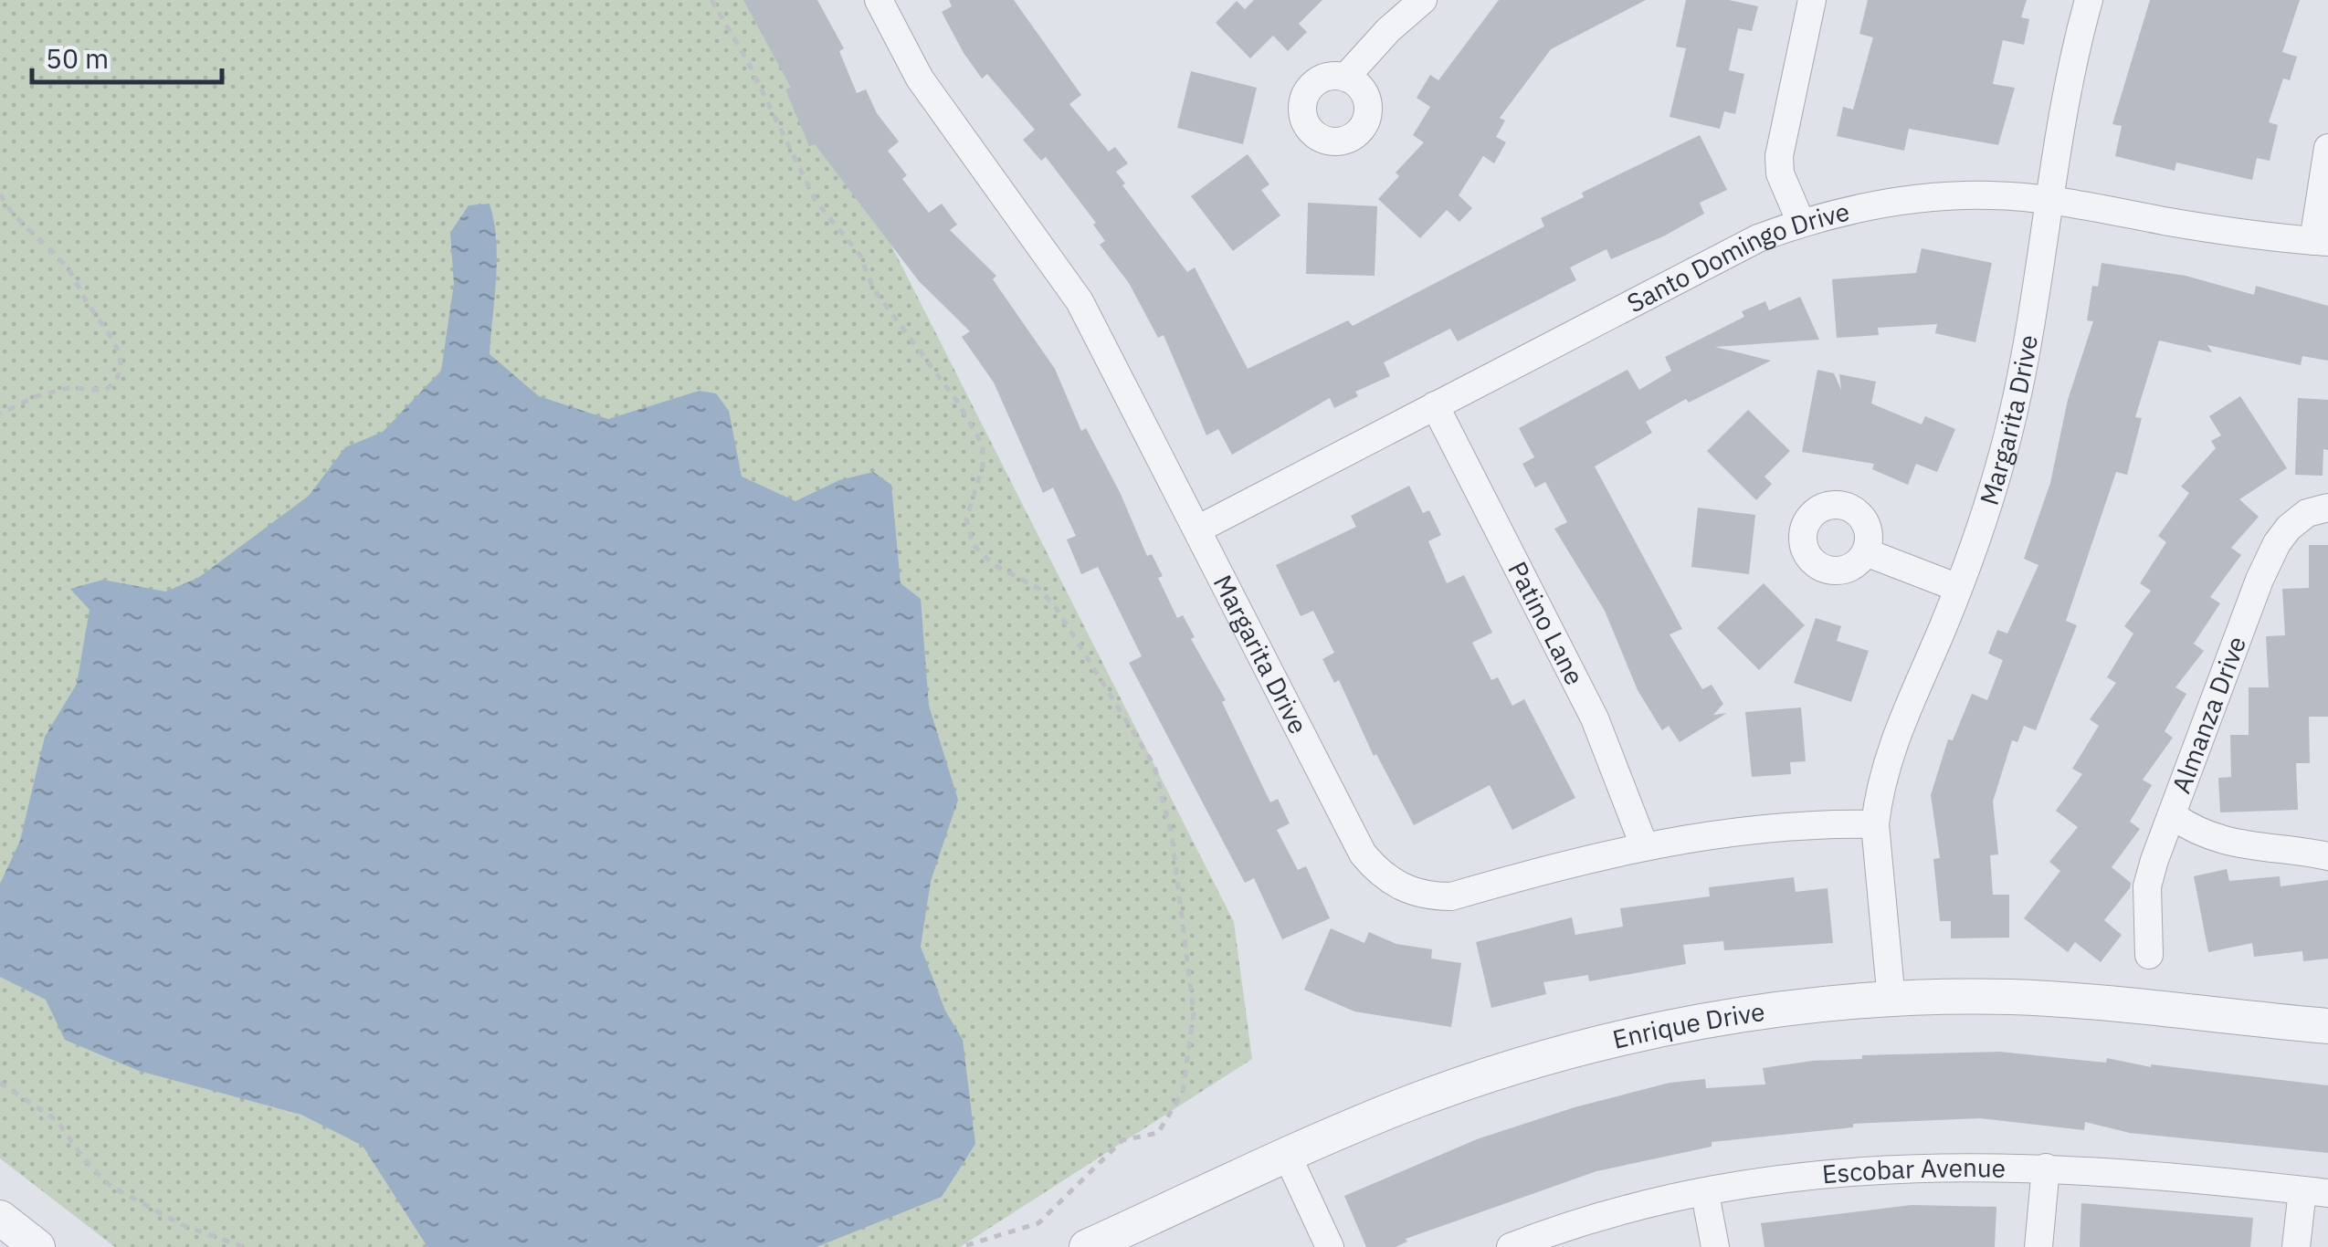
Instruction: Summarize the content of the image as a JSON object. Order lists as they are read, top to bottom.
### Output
{
  "streets": {
    "street": [
      "Santo Domingo Drive",
      "Margarita Drive",
      "Patino Lane",
      "Almanza Drive",
      "Enrique Drive",
      "Escobar Avenue"
    ]
  },
  "crossings": [
    ["Santo Domingo Drive", "Margarita Drive"],
    ["Santo Domingo Drive", "Patino Lane"],
    ["Margarita Drive", "Patino Lane"],
    ["Margarita Drive", "Enrique Drive"]
  ],
  "scale_bar": "50 m"
}
